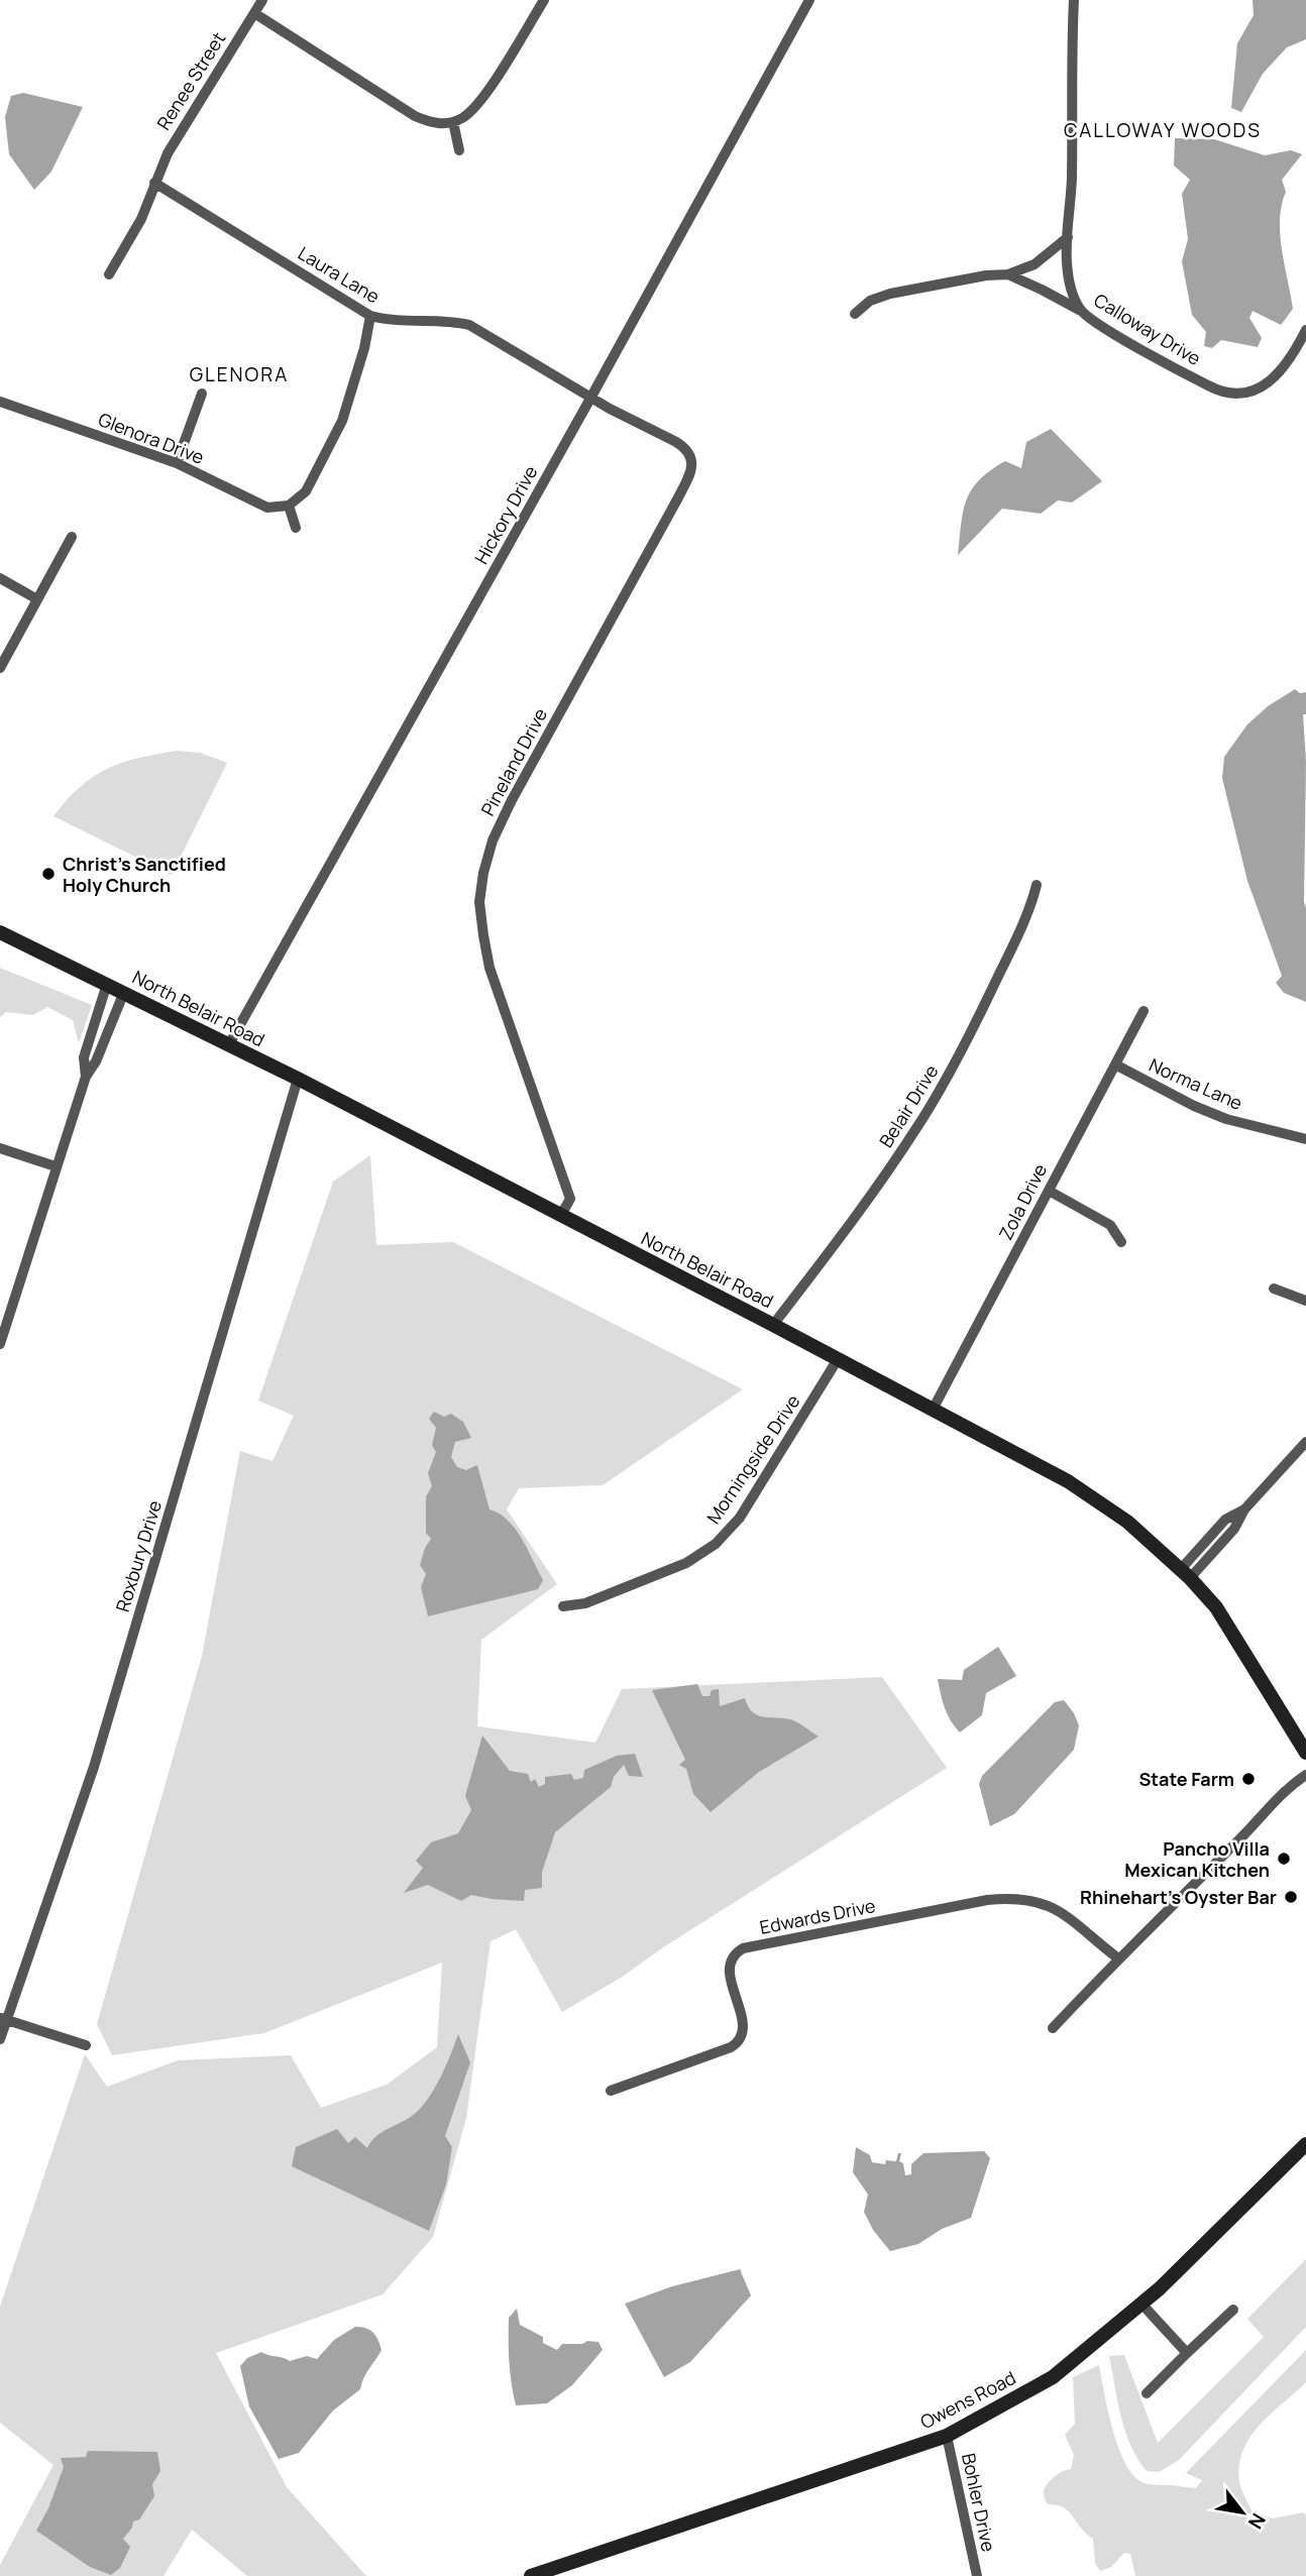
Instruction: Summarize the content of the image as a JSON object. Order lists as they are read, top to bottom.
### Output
{
  "streets": {
    "main road": ["North Belair Road", "Owens Road"],
    "street": [
      "Renee Street",
      "Laura Lane",
      "Calloway Drive",
      "Glenora Drive",
      "Hickory Drive",
      "Pineland Drive",
      "Norma Lane",
      "Belair Drive",
      "Zola Drive",
      "Morningside Drive",
      "Roxbury Drive",
      "Edwards Drive",
      "Bohler Drive"
    ]
  },
  "crossings": [
    ["Renee Street", "Laura Lane"],
    ["Laura Lane", "Hickory Drive"],
    ["Laura Lane", "Pineland Drive"],
    ["Hickory Drive", "Pineland Drive"],
    ["Hickory Drive", "North Belair Road"],
    ["Pineland Drive", "North Belair Road"],
    ["North Belair Road", "Belair Drive"],
    ["North Belair Road", "Zola Drive"],
    ["North Belair Road", "Morningside Drive"],
    ["North Belair Road", "Roxbury Drive"],
    ["Norma Lane", "Zola Drive"],
    ["Owens Road", "Bohler Drive"]
  ],
  "districts": ["CALLOWAY WOODS", "GLENORA"],
  "places": [
    "Christ's Sanctified Holy Church",
    "State Farm",
    "Pancho Villa Mexican Kitchen",
    "Rhinehart's Oyster Bar"
  ],
  "north": "bottom right"
}
